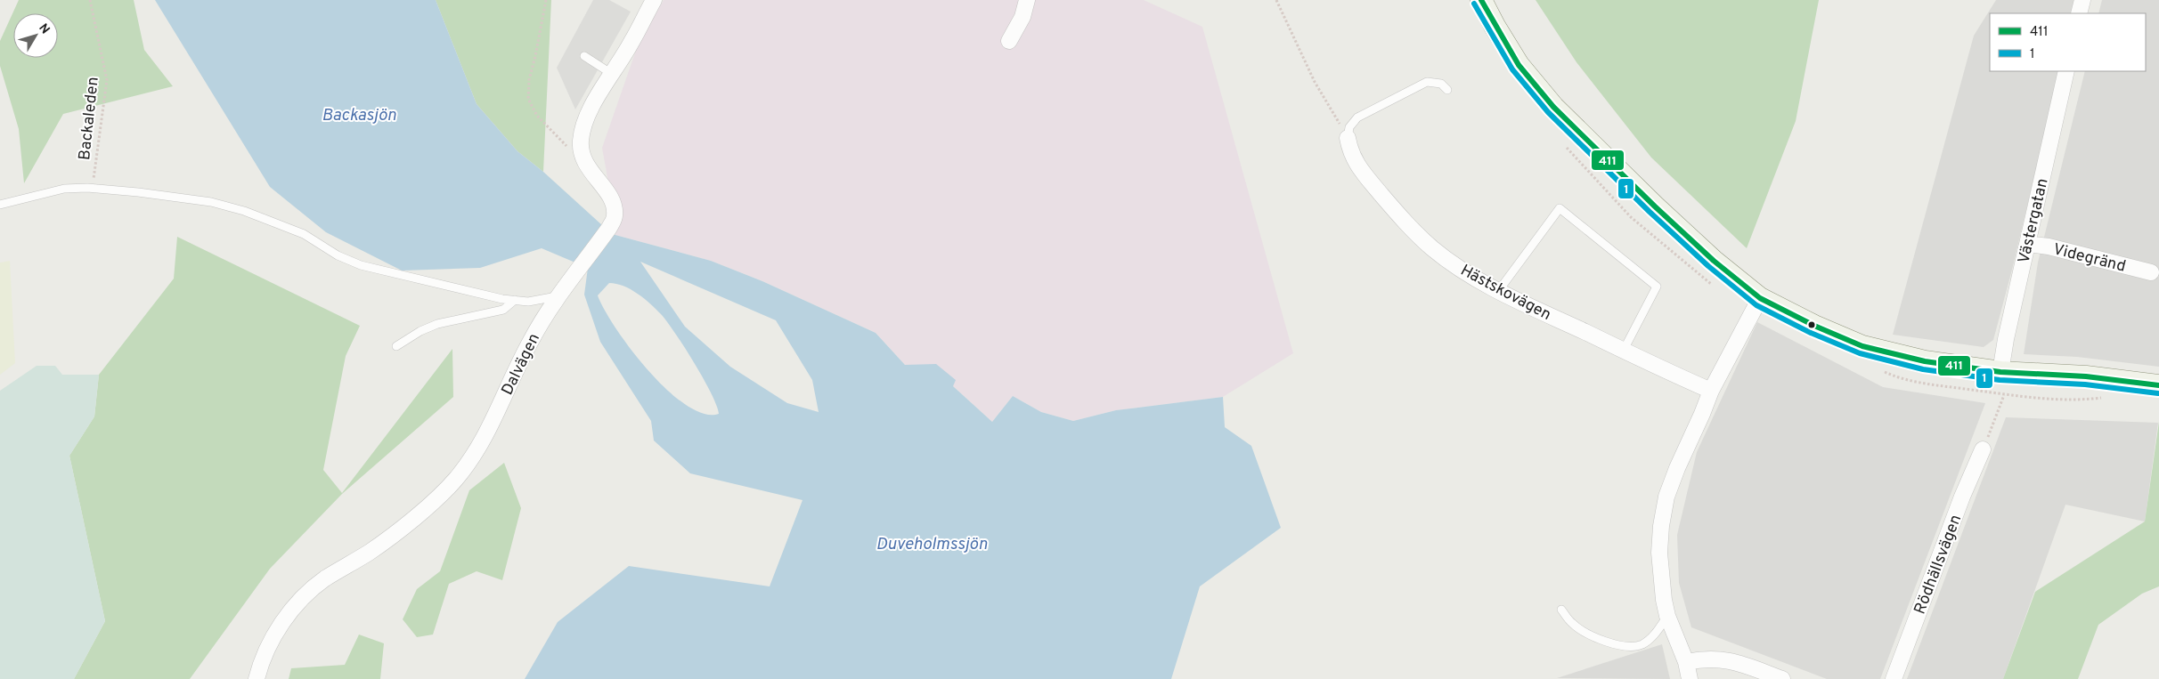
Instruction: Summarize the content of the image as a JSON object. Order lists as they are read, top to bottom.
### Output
{
  "streets": {
    "street": [
      "Västergatan",
      "Videgränd",
      "Hästskovägen",
      "Dalvägen",
      "Rödhällsvägen"
    ],
    "path": ["Backaleden"]
  },
  "crossings": [
    ["Västergatan", "Videgränd"]
  ],
  "water": ["Backasjön", "Duveholmssjön"],
  "lines": ["transit line 411", "transit line 1"],
  "legend": ["411", "1"],
  "north": "top right"
}
